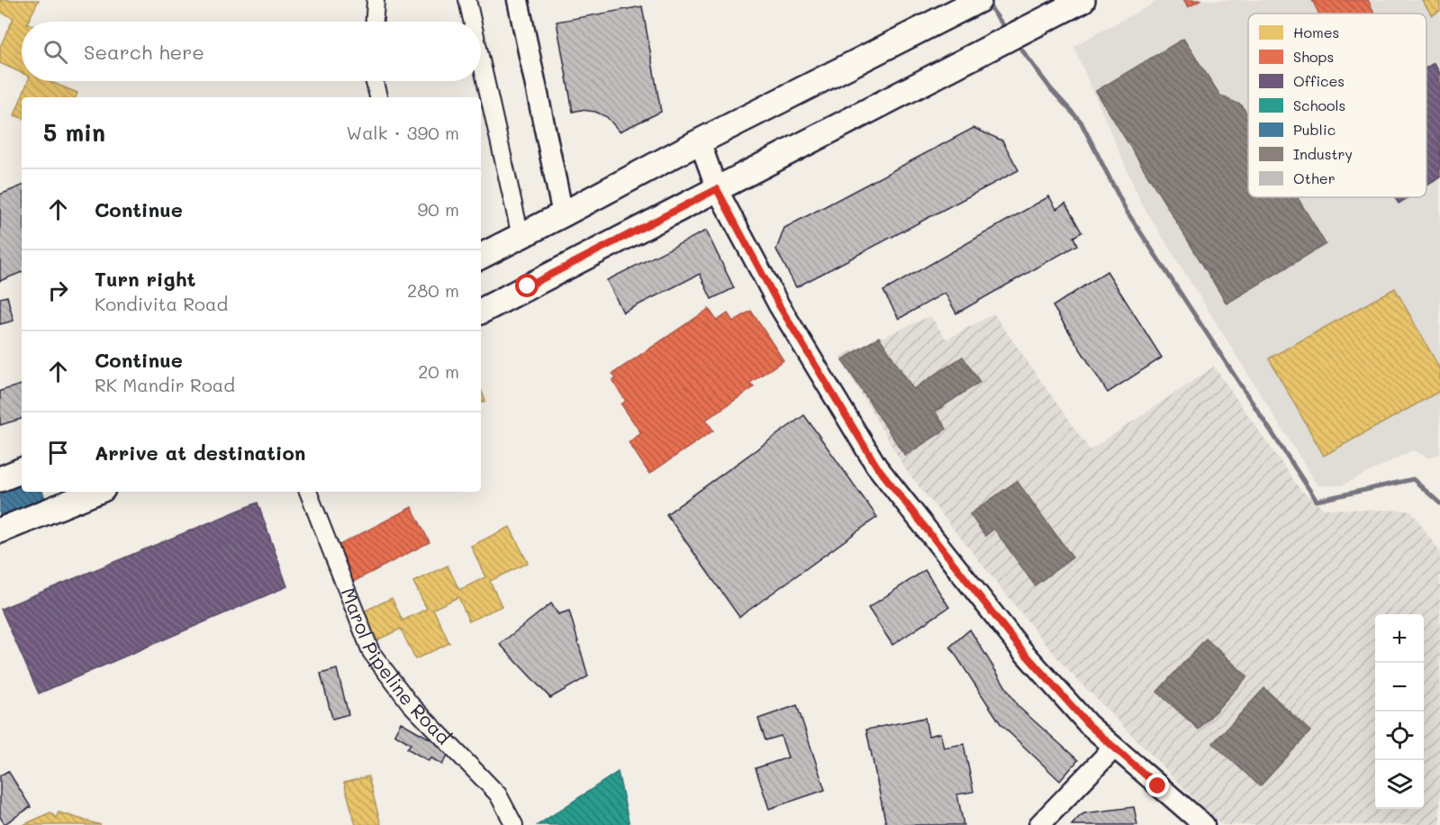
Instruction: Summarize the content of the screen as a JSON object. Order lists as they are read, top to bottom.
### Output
{
  "streets": {
    "street": ["Marol Pipeline Road"]
  },
  "legend": [
    "Homes",
    "Shops",
    "Offices",
    "Schools",
    "Public",
    "Industry",
    "Other"
  ],
  "page": {
    "search": "Search here",
    "heading": ["5 min", "Walk · 390 m"],
    "list": [
      ["Continue", "90 m"],
      ["Turn right", "Kondivita Road", "280 m"],
      ["Continue", "RK Mandir Road", "20 m"],
      "Arrive at destination"
    ],
    "map_buttons": ["+", "−"]
  }
}
